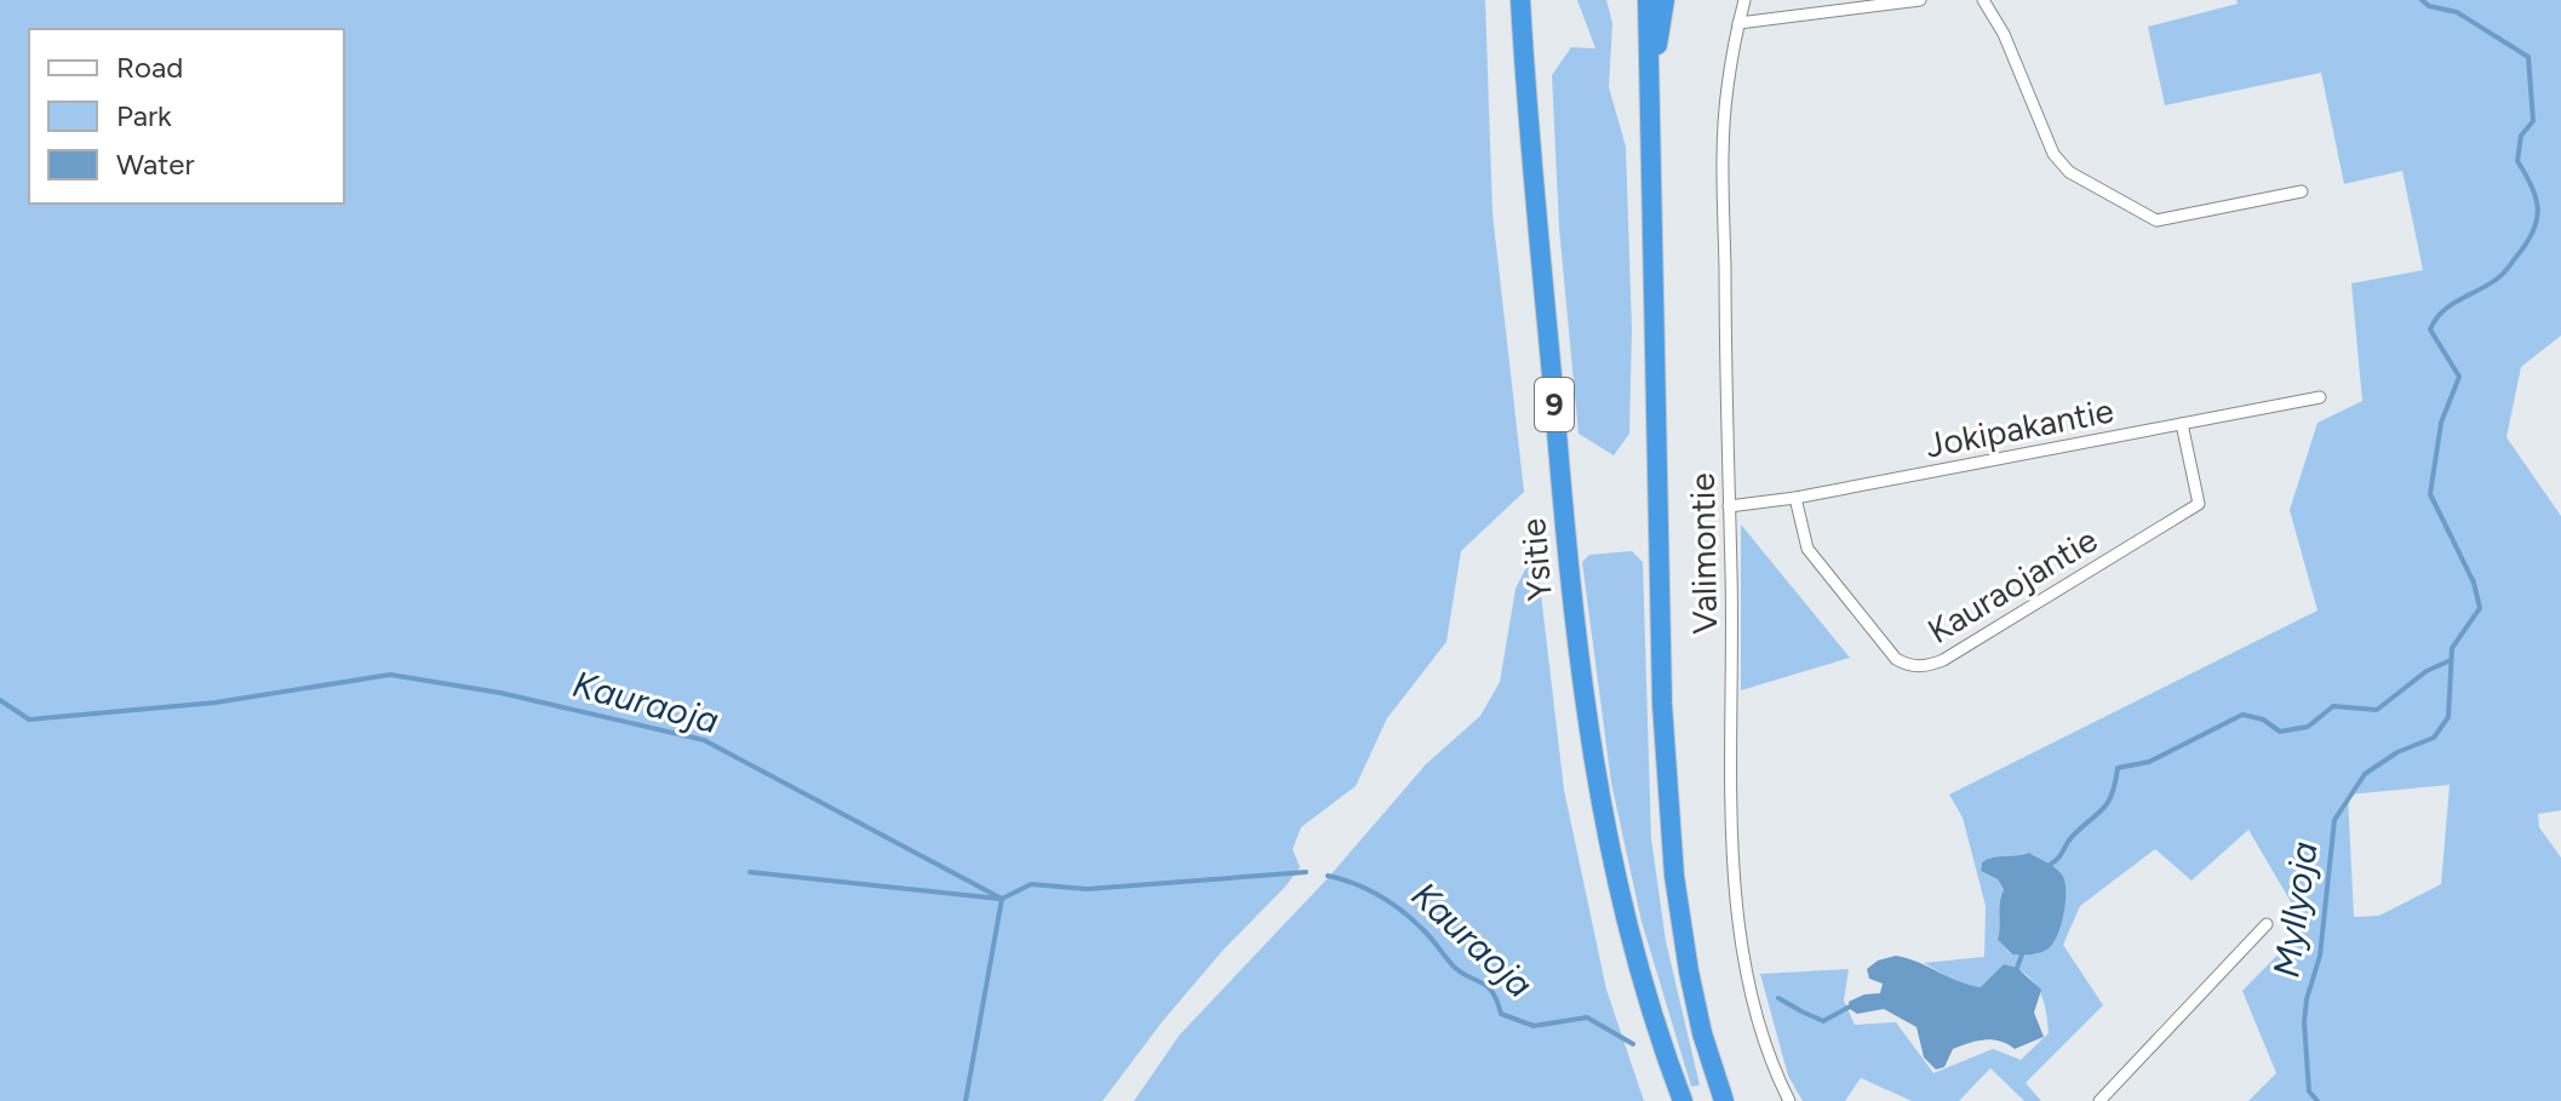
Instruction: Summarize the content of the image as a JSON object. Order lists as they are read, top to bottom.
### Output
{
  "streets": {
    "highway": ["9", "Ysitie"],
    "street": ["Jokipakantie", "Valimontie", "Kauraojantie"]
  },
  "crossings": [
    ["Jokipakantie", "Valimontie"],
    ["Jokipakantie", "Kauraojantie"]
  ],
  "water": ["Kauraoja", "Myllyoja"],
  "legend": ["Road", "Park", "Water"]
}
